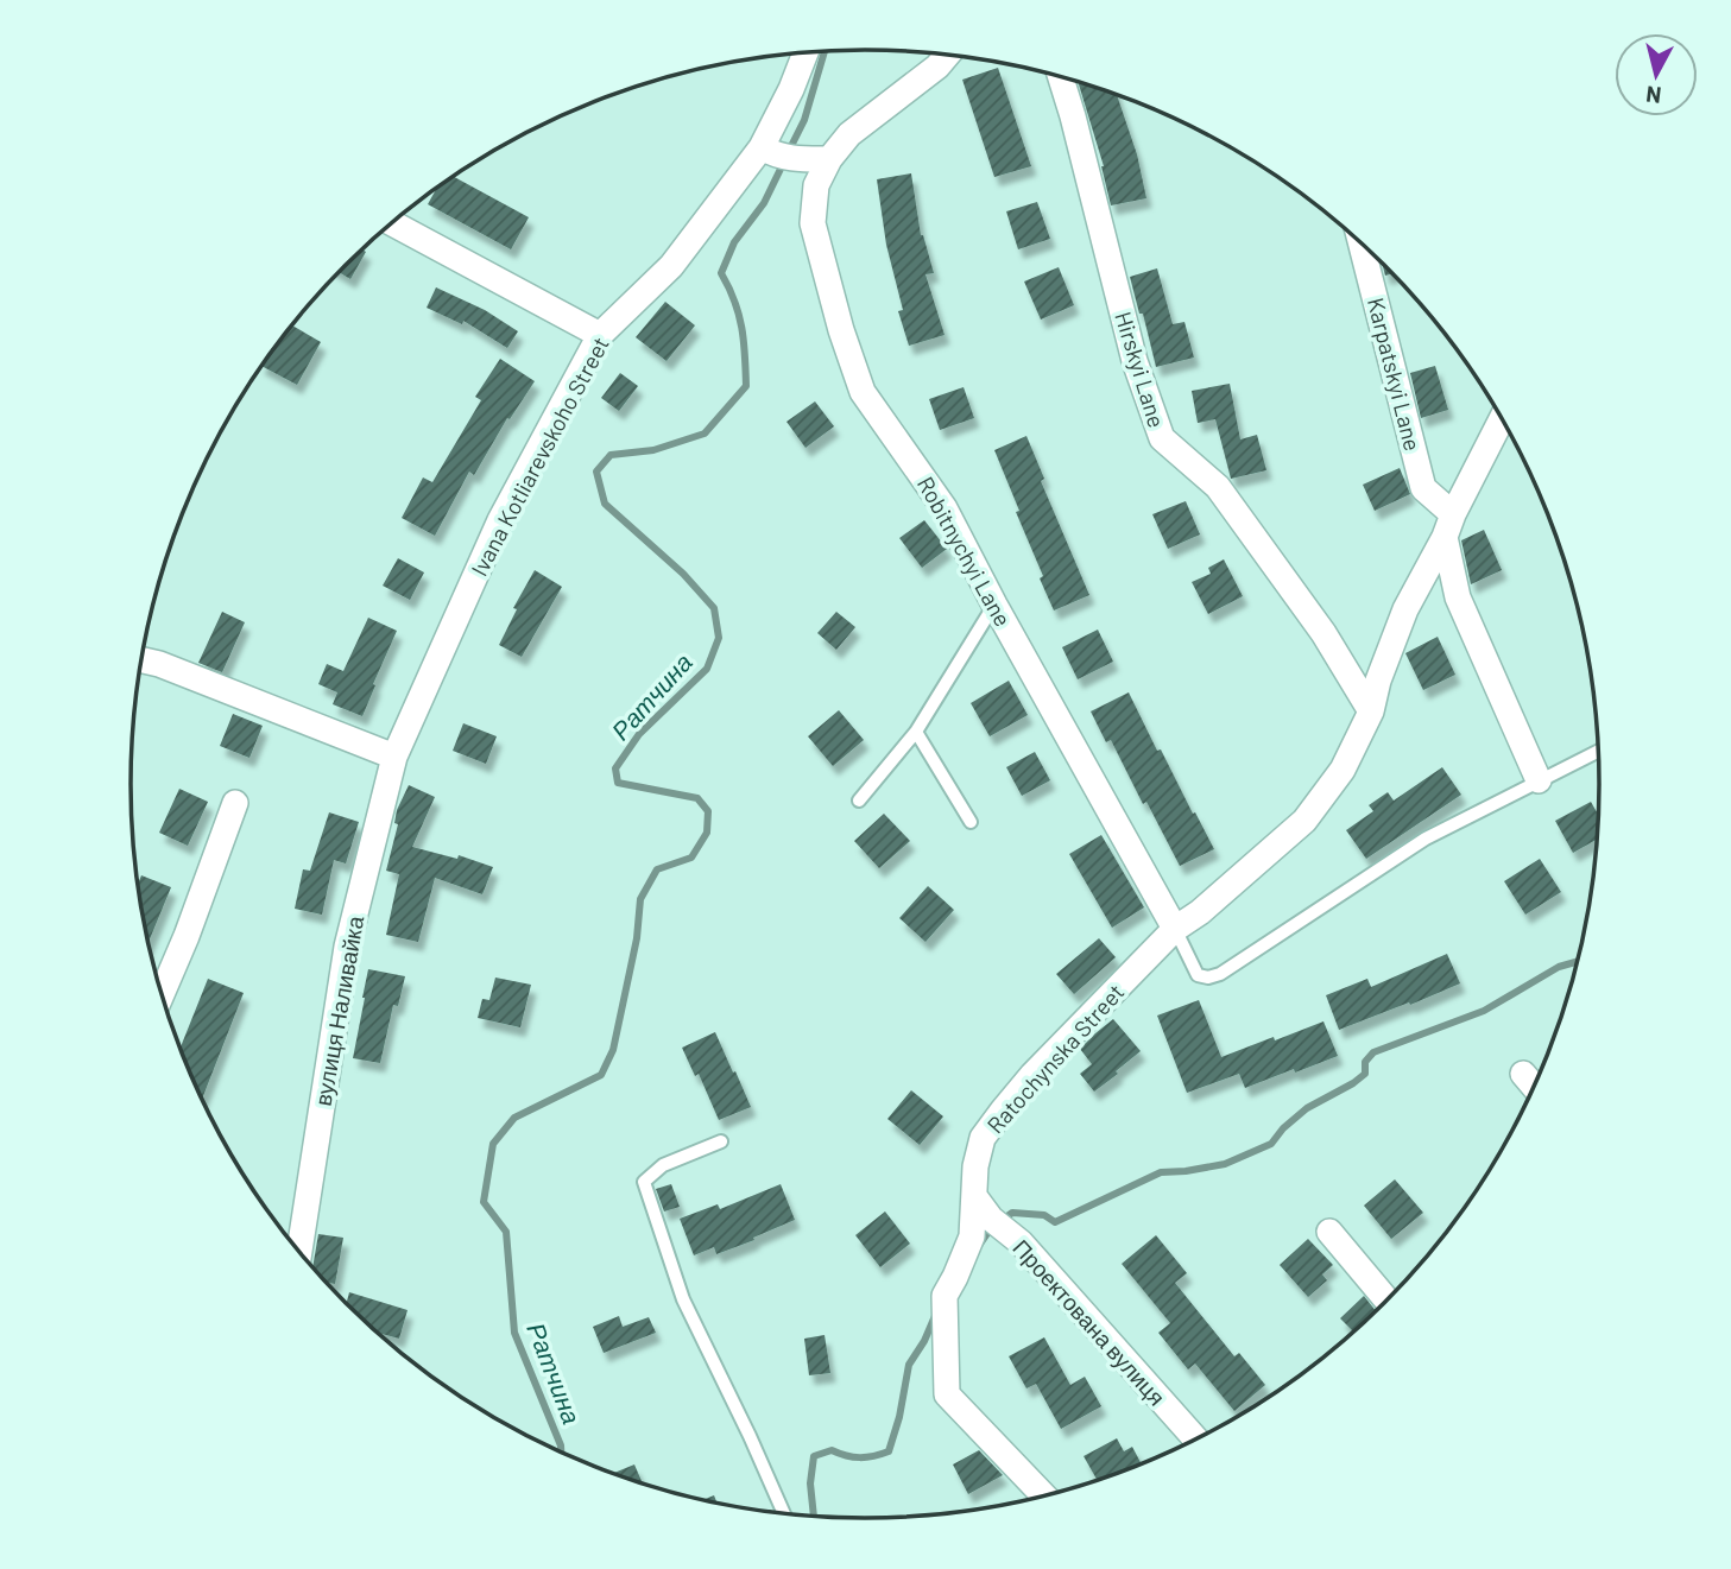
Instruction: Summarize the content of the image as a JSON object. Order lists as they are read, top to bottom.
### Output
{
  "streets": {
    "street": [
      "Hirskyi Lane",
      "Karpatskyi Lane",
      "Ivana Kotliarevskoho Street",
      "Robitnychyi Lane",
      "вулиця Наливайка",
      "Ratochynska Street",
      "Проектована вулиця"
    ]
  },
  "crossings": [
    ["Hirskyi Lane", "Ratochynska Street"],
    ["Karpatskyi Lane", "Ratochynska Street"],
    ["Ivana Kotliarevskoho Street", "вулиця Наливайка"],
    ["Robitnychyi Lane", "Ratochynska Street"],
    ["Ratochynska Street", "Проектована вулиця"]
  ],
  "water": ["Ратчина"],
  "north": "bottom"
}
